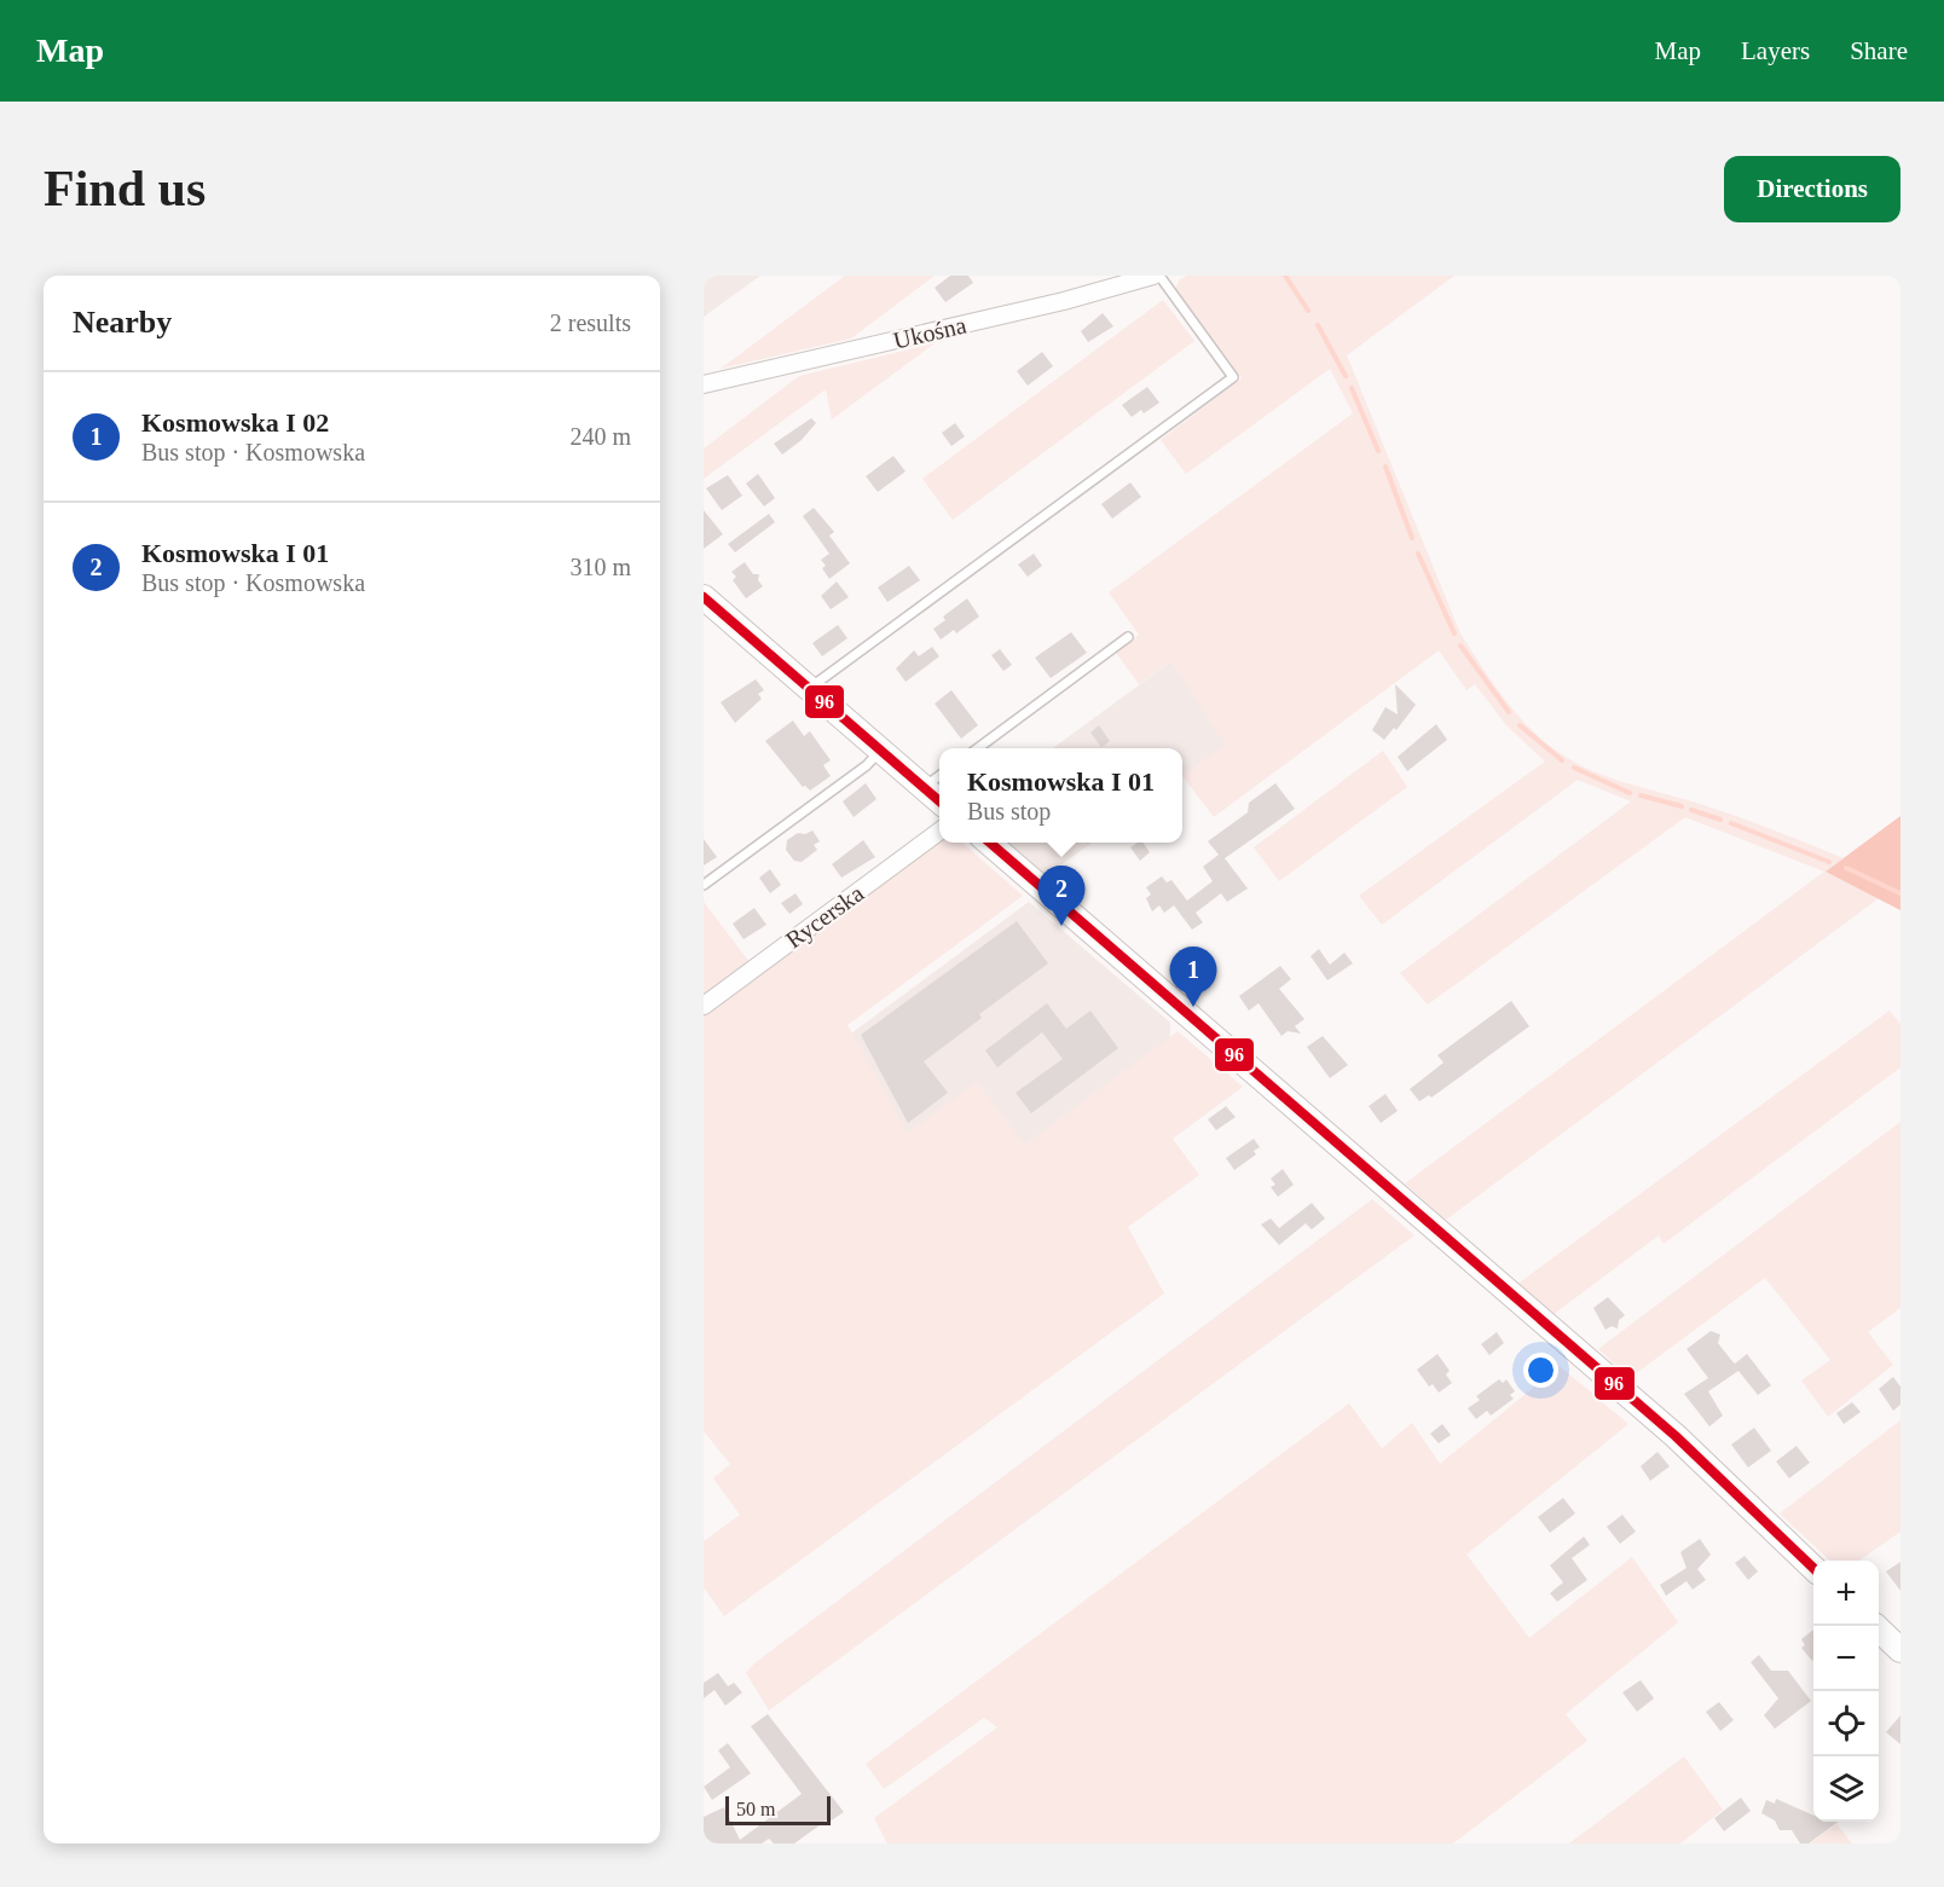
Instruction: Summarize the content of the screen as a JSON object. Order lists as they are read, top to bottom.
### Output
{
  "streets": {
    "street": ["Ukośna", "Rycerska"]
  },
  "lines": ["transit line 96"],
  "scale_bar": "50 m",
  "page": {
    "header": "Map",
    "nav": ["Map", "Layers", "Share"],
    "buttons": "Directions",
    "title": "Find us",
    "heading": ["Nearby", "2 results"],
    "list": [
      {
        "mark": "1",
        "name": "Kosmowska I 02",
        "note": "Bus stop · Kosmowska",
        "value": "240 m"
      },
      {
        "mark": "2",
        "name": "Kosmowska I 01",
        "note": "Bus stop · Kosmowska",
        "value": "310 m"
      }
    ],
    "popup": ["Kosmowska I 01", "Bus stop"],
    "pins": ["2", "1"],
    "map_buttons": ["+", "−"],
    "scale": "50 m"
  }
}
